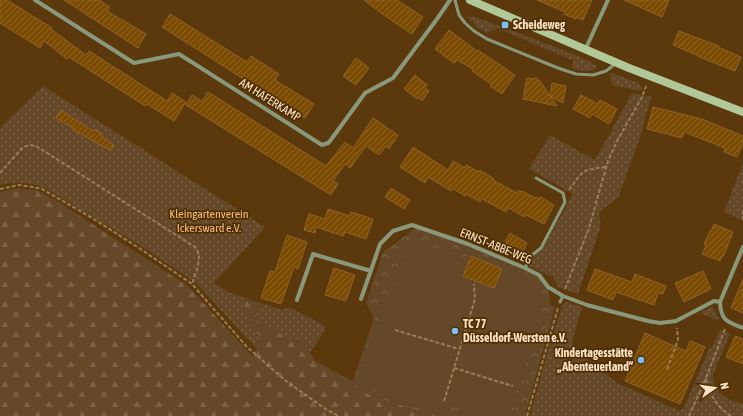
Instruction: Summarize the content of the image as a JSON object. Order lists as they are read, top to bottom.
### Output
{
  "streets": {
    "street": ["AM HAFERKAMP", "ERNST-ABBE-WEG"]
  },
  "parks": ["Kleingartenverein Ickersward e.V."],
  "places": {
    "transit": ["Scheideweg"],
    "other": ["TC 77 Düsseldorf-Wersten e.V.", "Kindertagesstätte „Abenteuerland“"]
  },
  "north": "right"
}
